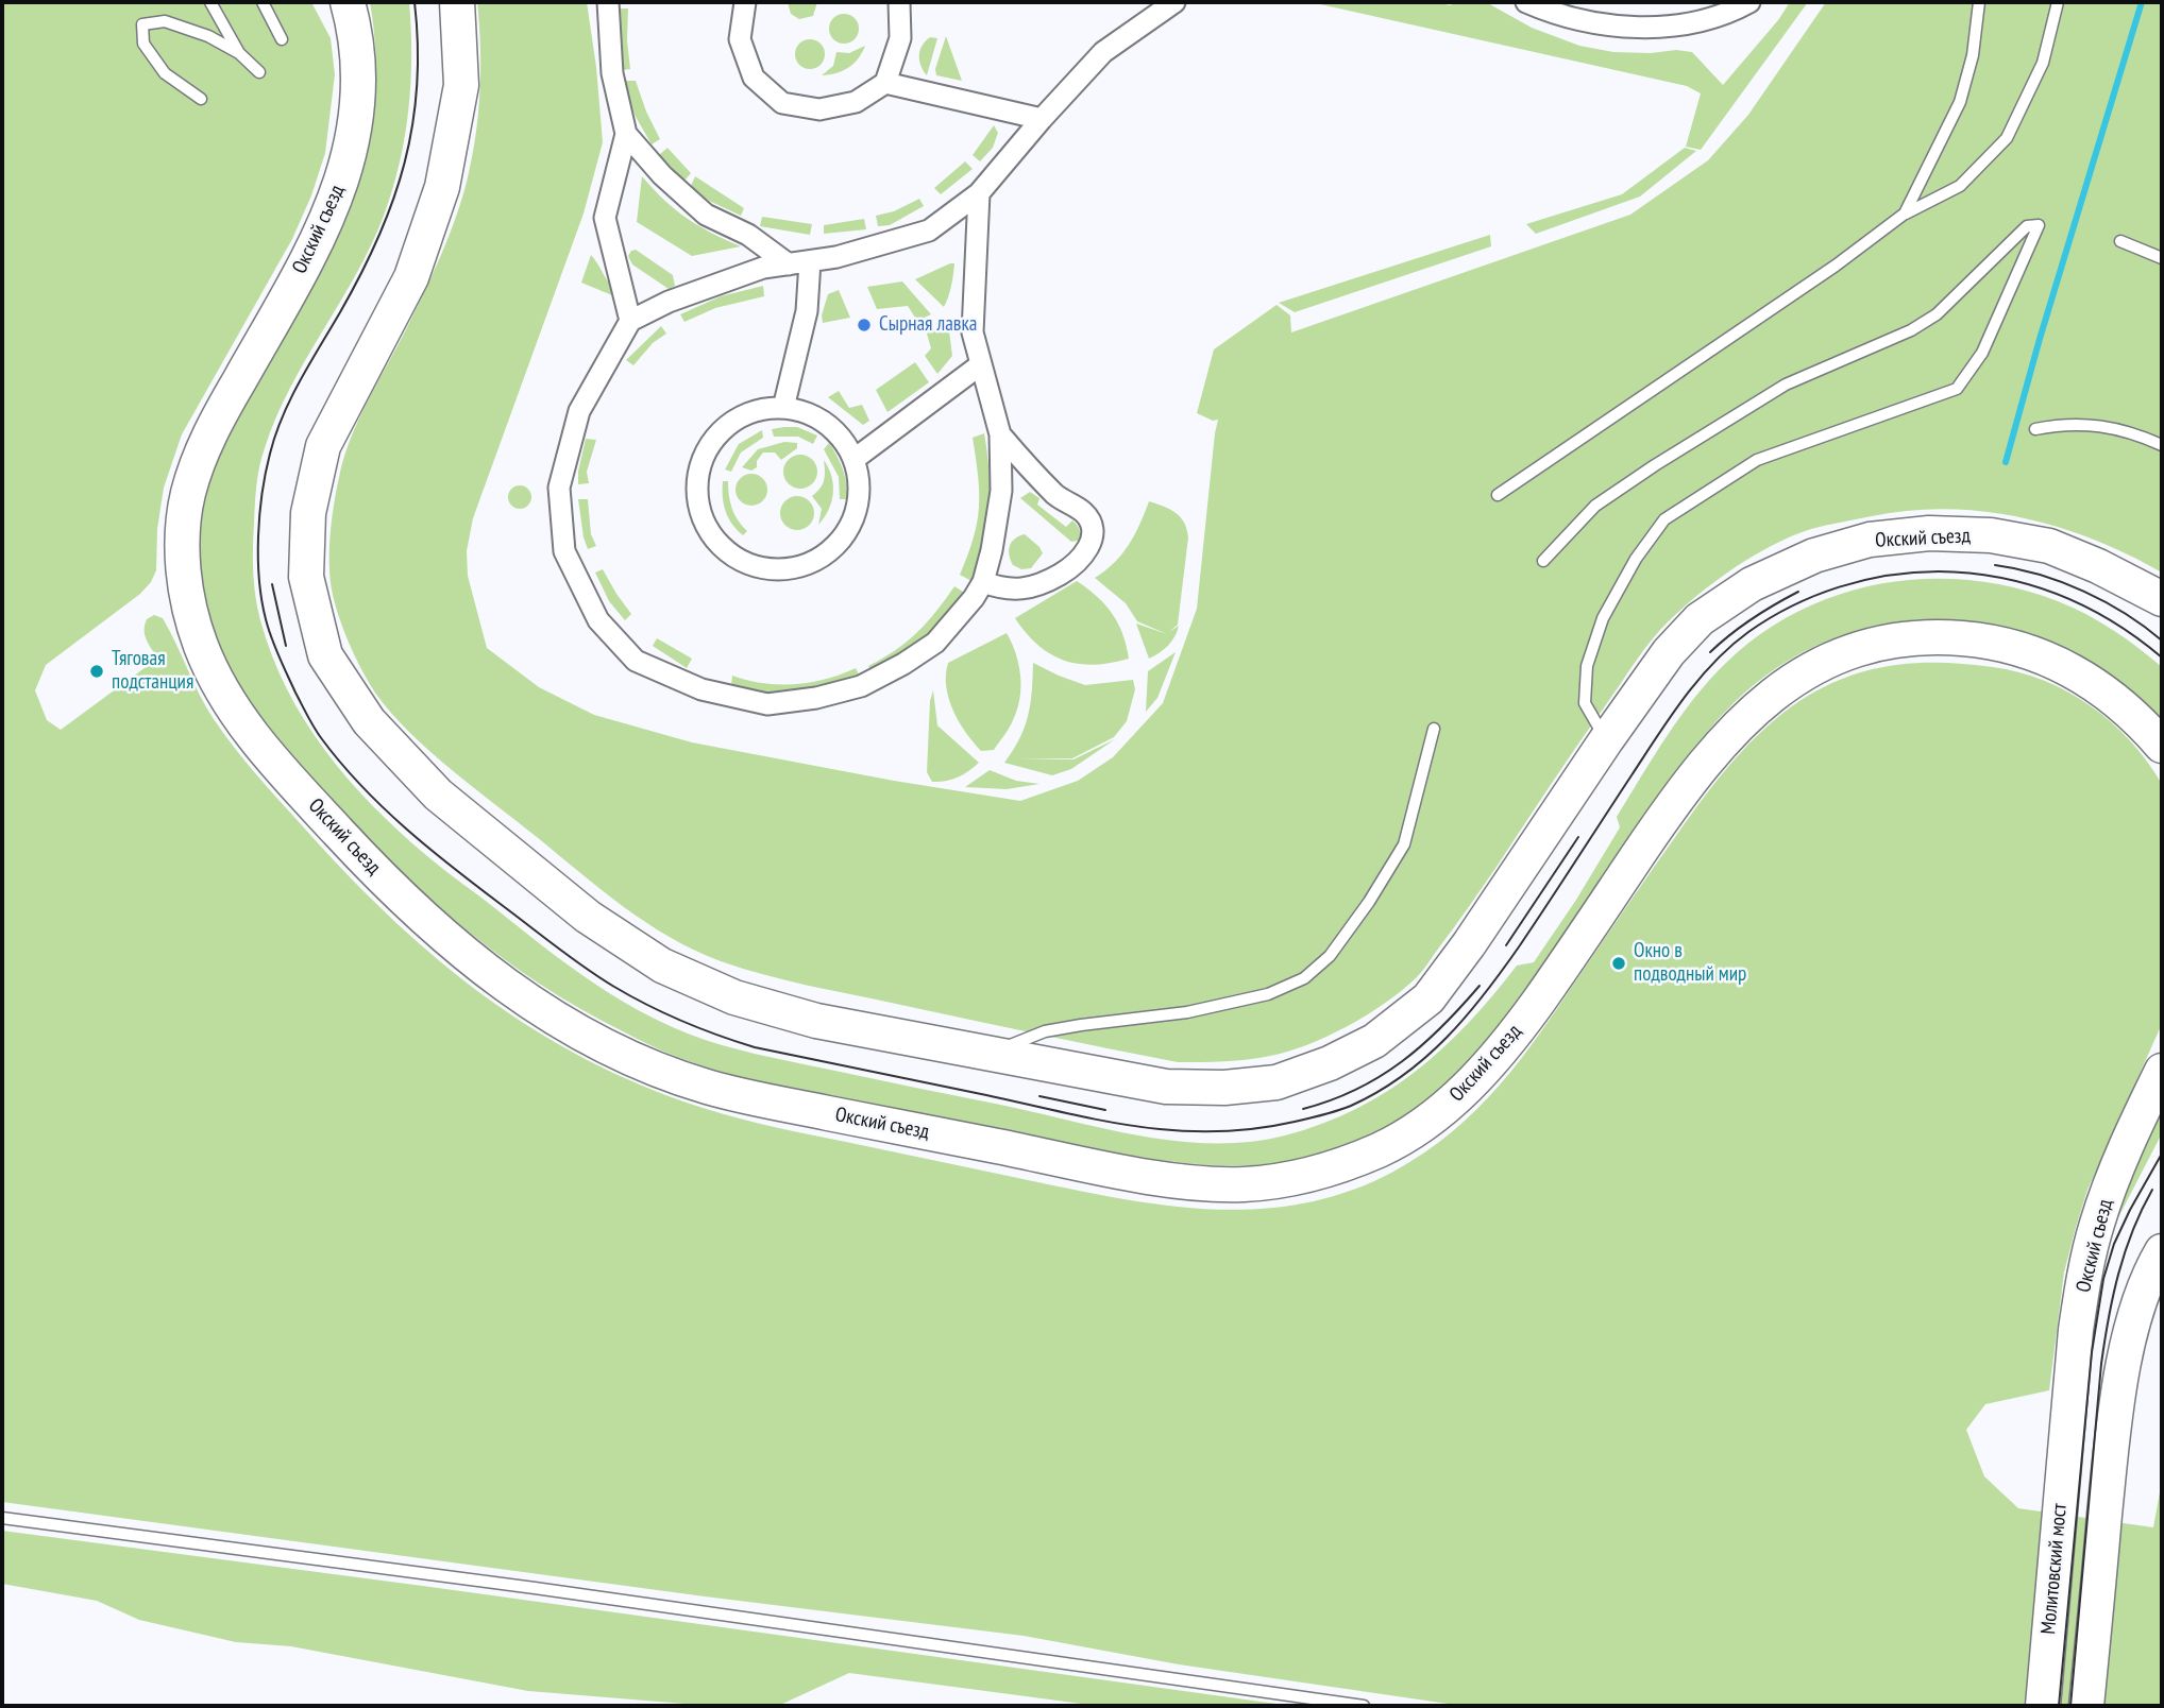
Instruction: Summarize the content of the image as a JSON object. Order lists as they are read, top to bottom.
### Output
{
  "streets": {
    "main road": ["Окский съезд", "Молитовский мост"]
  },
  "crossings": [
    ["Окский съезд", "Молитовский мост"]
  ],
  "places": ["Сырная лавка", "Тяговая подстанция", "Окно в подводный мир"]
}
